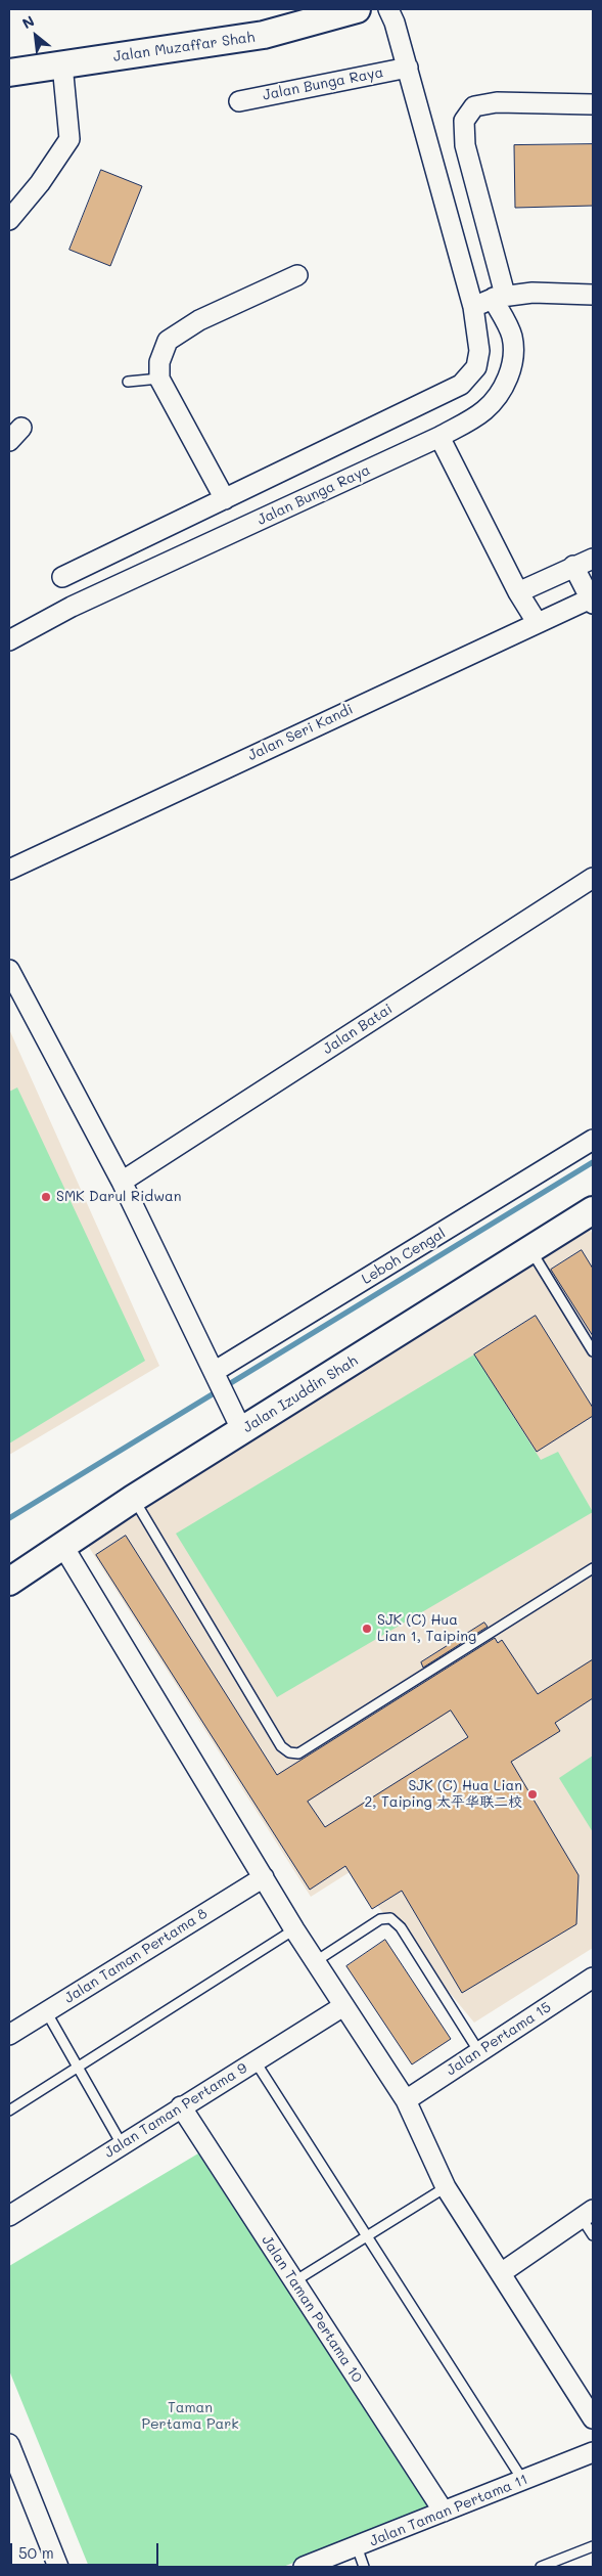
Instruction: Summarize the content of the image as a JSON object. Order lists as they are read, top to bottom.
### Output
{
  "streets": {
    "main road": ["Jalan Muzaffar Shah", "Jalan Izuddin Shah"],
    "street": [
      "Jalan Bunga Raya",
      "Jalan Seri Kandi",
      "Jalan Batai",
      "Leboh Cengal",
      "Jalan Taman Pertama 8",
      "Jalan Pertama 15",
      "Jalan Taman Pertama 9",
      "Jalan Taman Pertama 10",
      "Jalan Taman Pertama 11"
    ]
  },
  "crossings": [
    ["Jalan Taman Pertama 9", "Jalan Taman Pertama 10"],
    ["Jalan Taman Pertama 10", "Jalan Taman Pertama 11"]
  ],
  "parks": ["Taman Pertama Park"],
  "places": ["SMK Darul Ridwan", "SJK (C) Hua Lian 1, Taiping", "SJK (C) Hua Lian 2, Taiping 太平华联二校"],
  "scale_bar": "50 m",
  "north": "top left"
}
